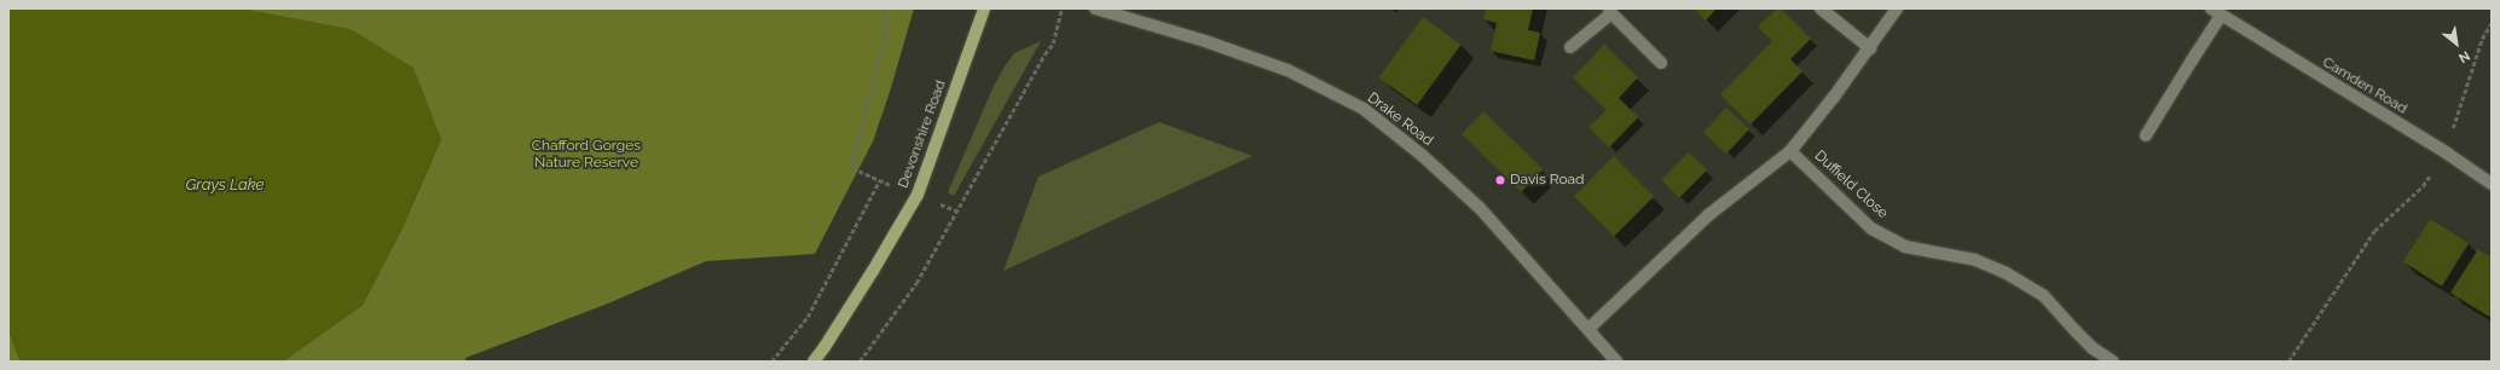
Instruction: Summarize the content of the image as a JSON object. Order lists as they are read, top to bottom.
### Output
{
  "streets": {
    "main road": ["Devonshire Road"],
    "street": ["Camden Road", "Drake Road", "Duffield Close"]
  },
  "water": ["Grays Lake"],
  "parks": ["Chafford Gorges Nature Reserve"],
  "places": ["Davis Road"],
  "north": "bottom right"
}
